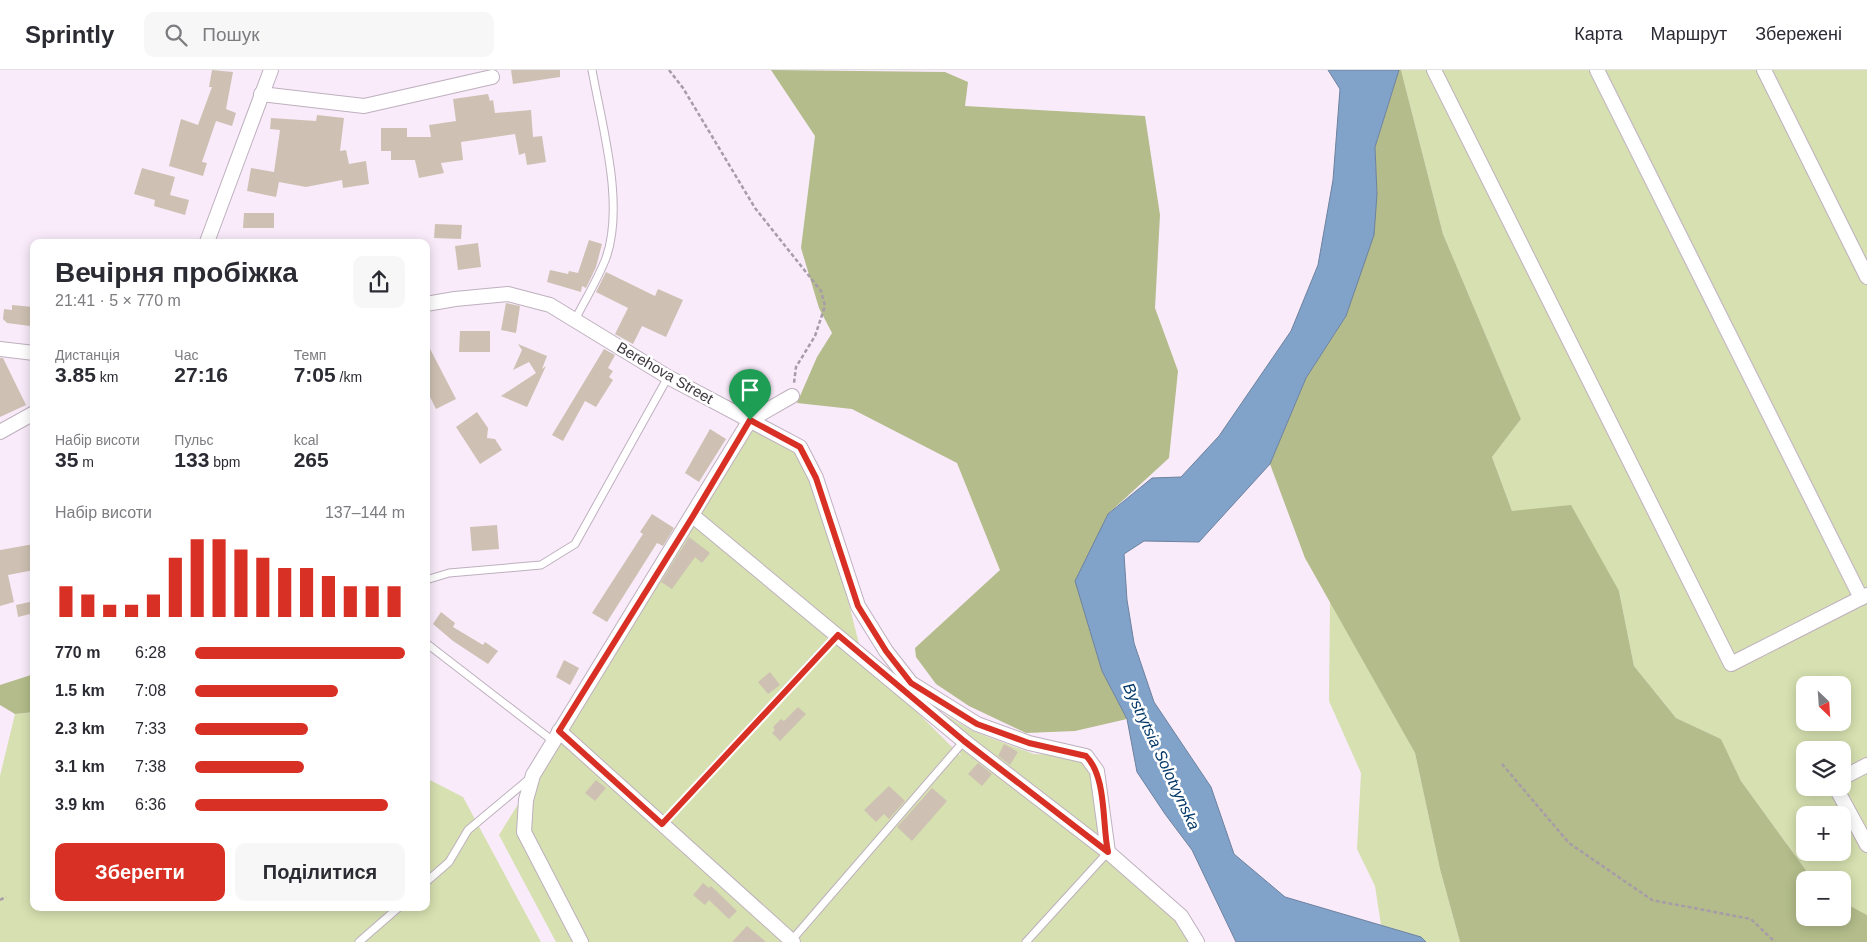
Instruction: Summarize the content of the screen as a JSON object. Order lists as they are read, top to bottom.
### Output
{
  "streets": {
    "street": ["Berehova Street"]
  },
  "water": ["Bystrytsia Solotvynska"],
  "north": "bottom right",
  "page": {
    "header": "Sprintly",
    "search": "Пошук",
    "nav": ["Карта", "Маршрут", "Збережені"],
    "heading": ["Вечірня пробіжка", "21:41 · 5 × 770 m"],
    "stats": [
      ["Дистанція", "3.85 km"],
      ["Час", "27:16"],
      ["Темп", "7:05 /km"],
      ["Набір висоти", "35 m"],
      ["Пульс", "133 bpm"],
      ["kcal", "265"]
    ],
    "chart": ["Набір висоти", "137–144 m"],
    "list": [
      {
        "name": "770 m",
        "note": "6:28"
      },
      {
        "name": "1.5 km",
        "note": "7:08"
      },
      {
        "name": "2.3 km",
        "note": "7:33"
      },
      {
        "name": "3.1 km",
        "note": "7:38"
      },
      {
        "name": "3.9 km",
        "note": "6:36"
      }
    ],
    "map_buttons": ["+", "−"],
    "buttons": ["Зберегти", "Поділитися"]
  }
}
